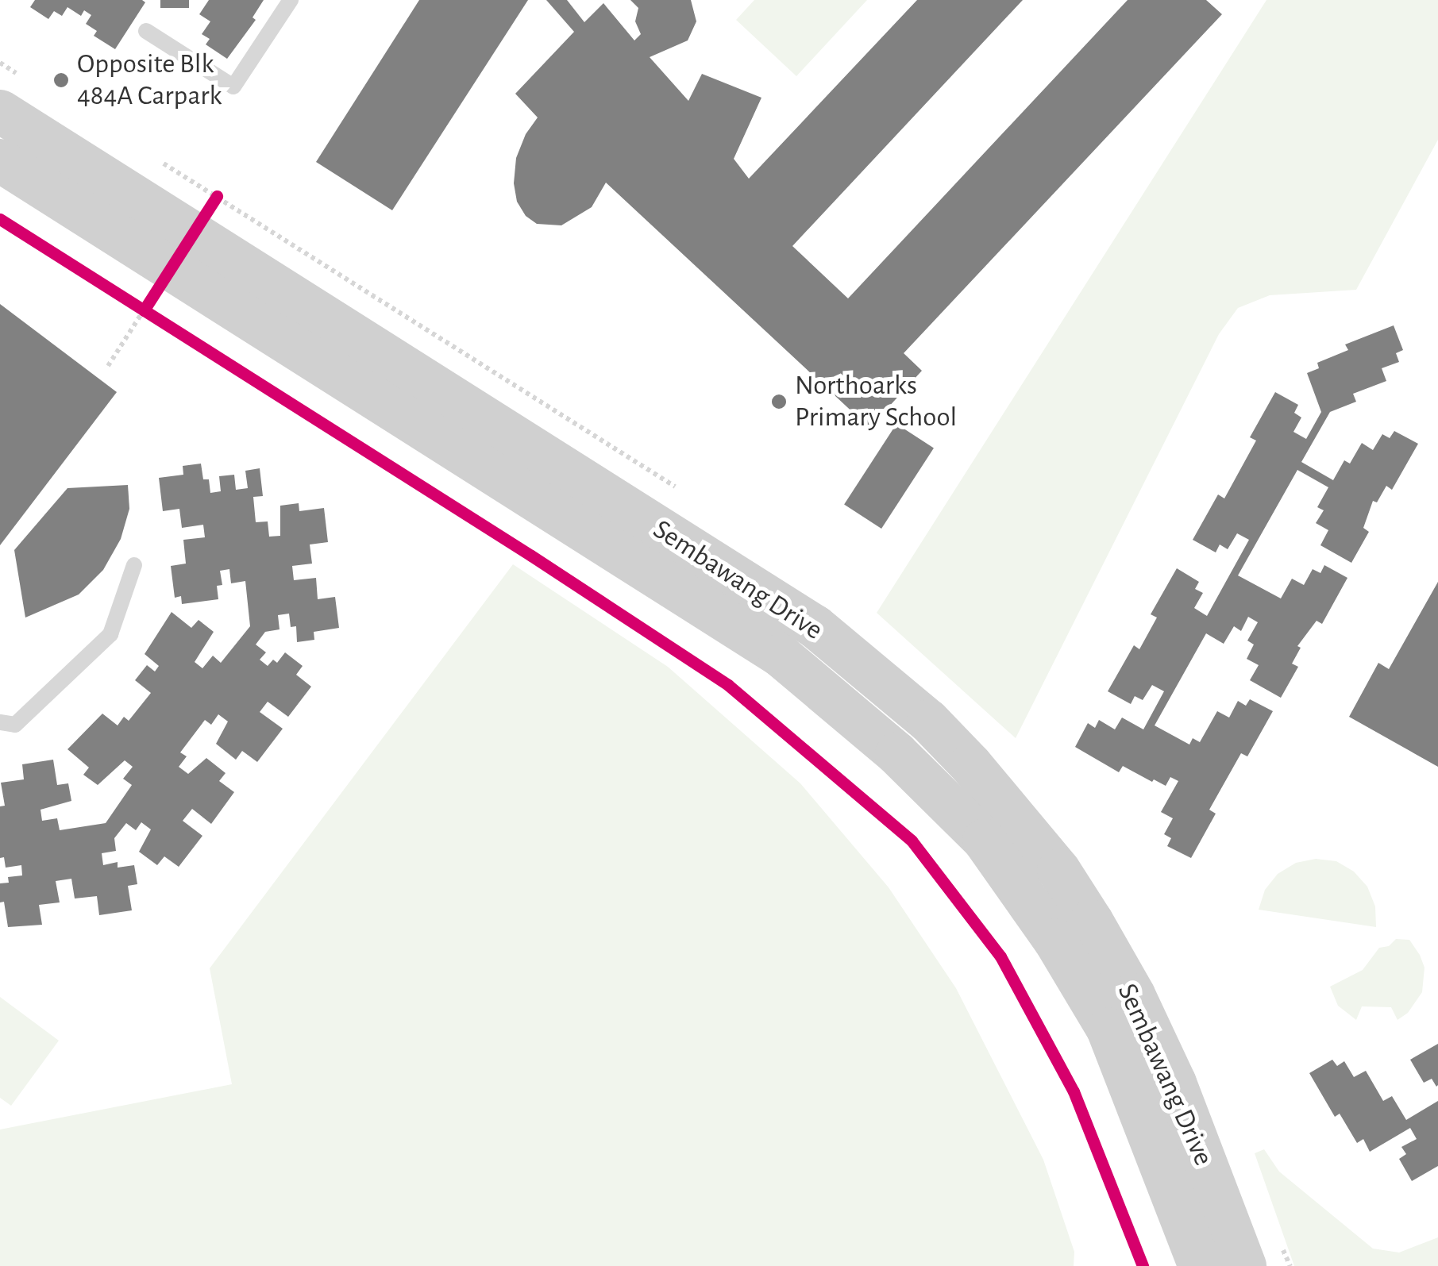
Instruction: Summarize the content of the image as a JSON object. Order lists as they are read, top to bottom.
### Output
{
  "streets": {
    "main road": ["Sembawang Drive"]
  },
  "places": ["Opposite Blk 484A Carpark", "Northoarks Primary School"]
}
